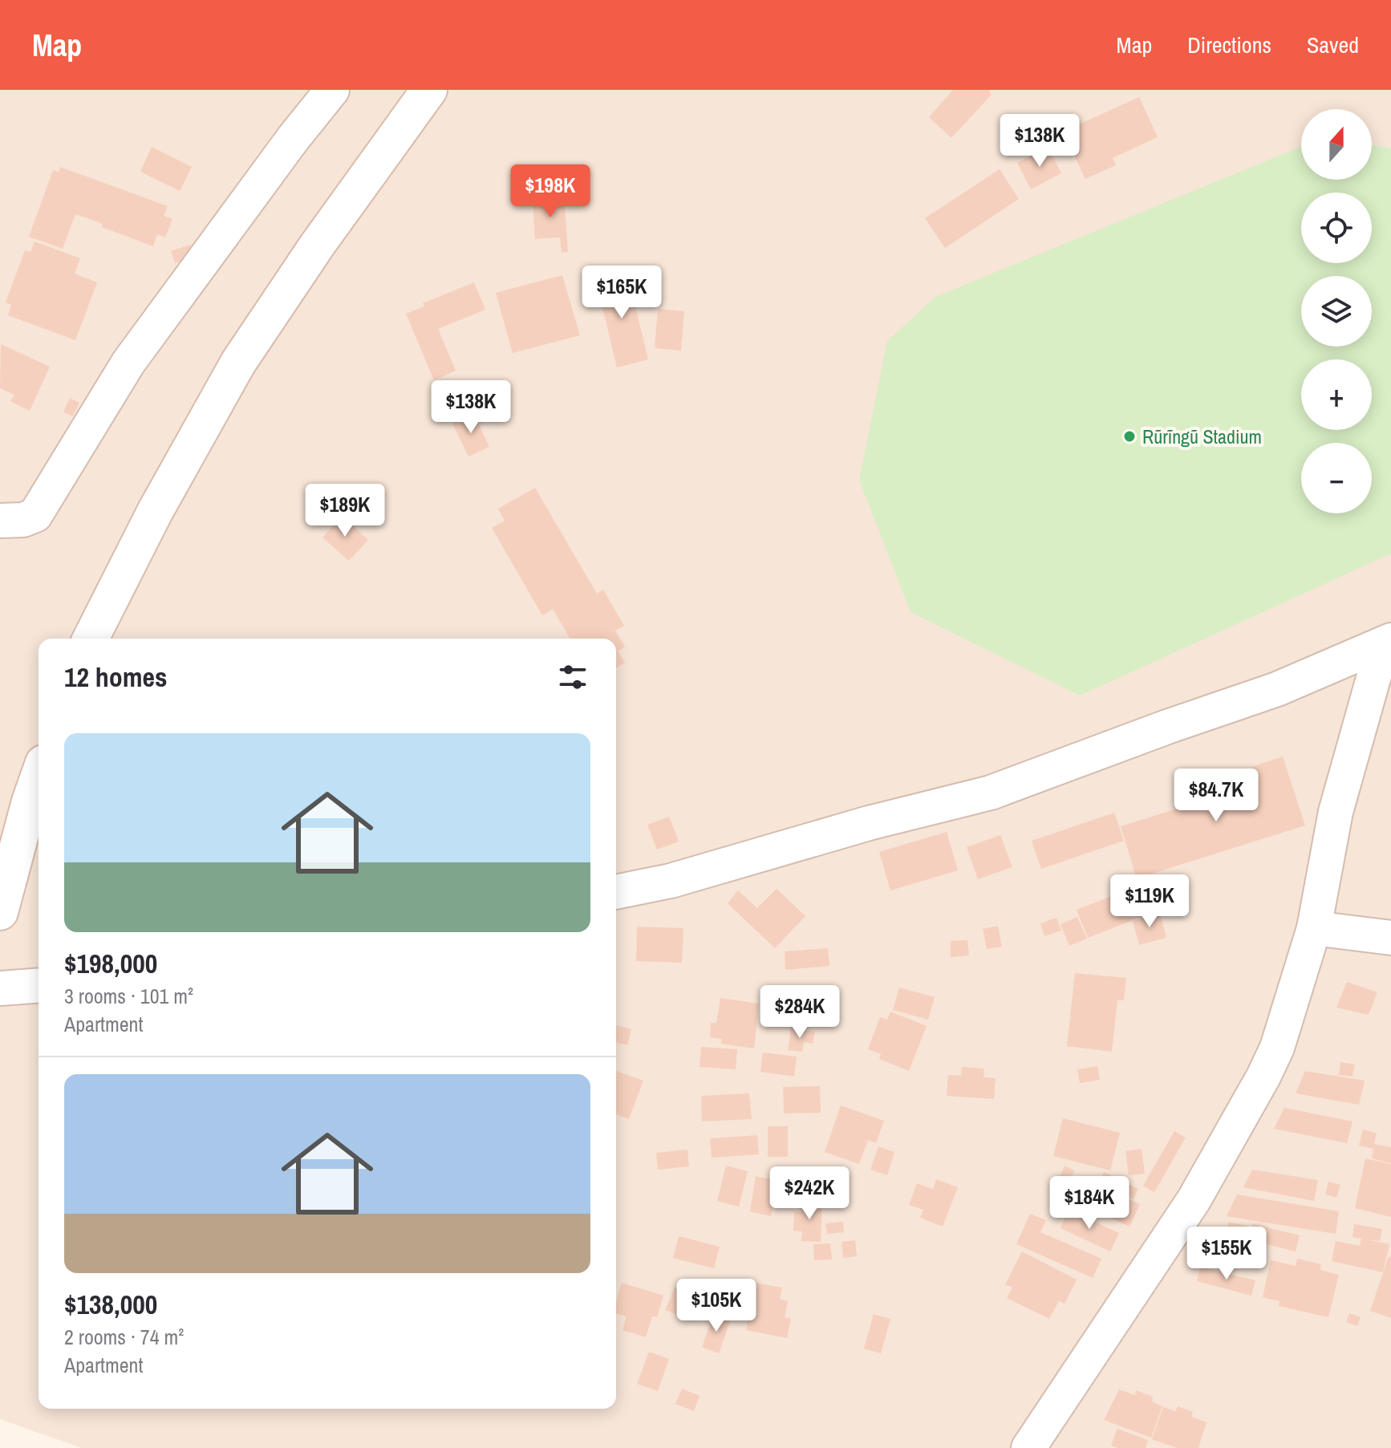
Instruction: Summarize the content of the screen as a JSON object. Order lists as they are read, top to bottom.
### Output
{
  "places": ["Rũrĩngũ Stadium"],
  "north": "top",
  "page": {
    "header": "Map",
    "nav": ["Map", "Directions", "Saved"],
    "map_buttons": ["+", "−"],
    "price": [
      "$138K",
      "$198K",
      "$165K",
      "$138K",
      "$189K",
      "$84.7K",
      "$119K",
      "$284K",
      "$242K",
      "$184K",
      "$155K",
      "$105K"
    ],
    "heading": "12 homes",
    "list": [
      {
        "name": "$198,000",
        "note": "3 rooms · 101 m² · Apartment"
      },
      {
        "name": "$138,000",
        "note": "2 rooms · 74 m² · Apartment"
      }
    ]
  }
}
